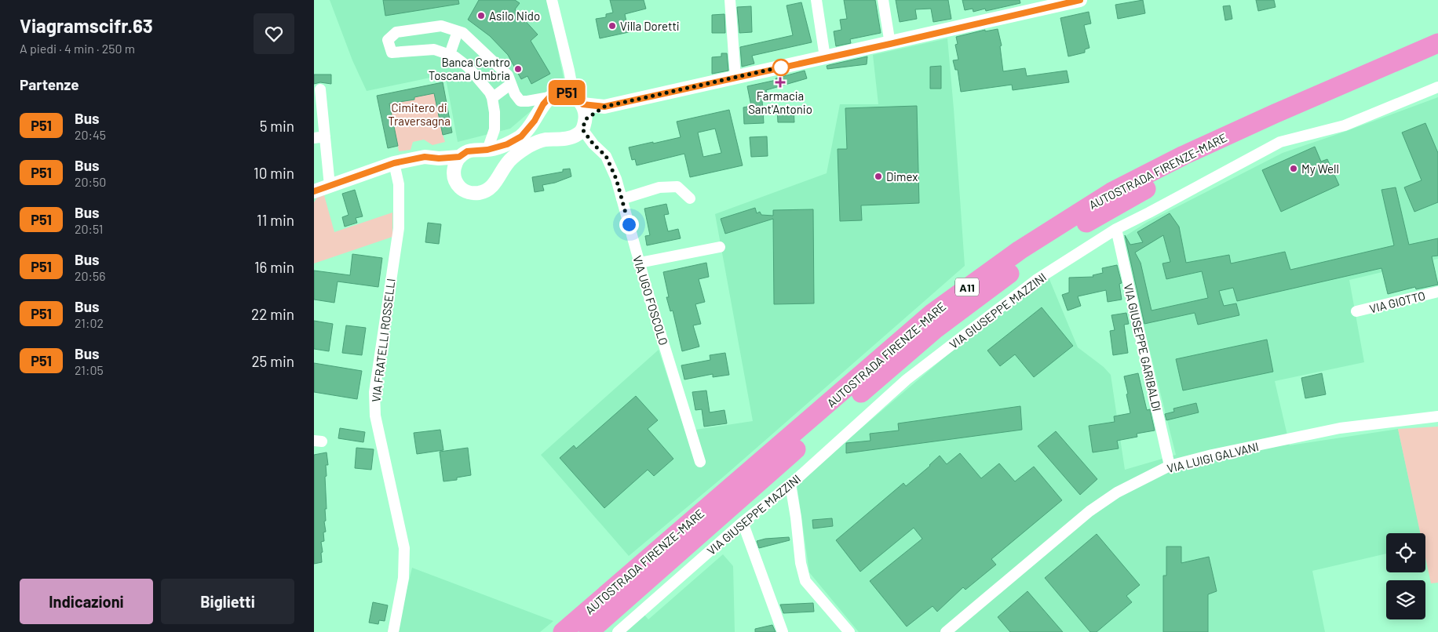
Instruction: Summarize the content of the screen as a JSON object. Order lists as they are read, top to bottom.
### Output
{
  "streets": {
    "highway": ["AUTOSTRADA FIRENZE-MARE", "A11"],
    "street": [
      "VIA UGO FOSCOLO",
      "VIA GIOTTO",
      "VIA GIUSEPPE MAZZINI",
      "VIA FRATELLI ROSSELLI",
      "VIA GIUSEPPE GARIBALDI",
      "VIA LUIGI GALVANI"
    ]
  },
  "crossings": [
    ["VIA GIUSEPPE MAZZINI", "VIA GIUSEPPE GARIBALDI"],
    ["VIA GIUSEPPE GARIBALDI", "VIA LUIGI GALVANI"]
  ],
  "parks": ["Cimitero di Traversagna"],
  "places": {
    "other": [
      "Asilo Nido",
      "Villa Doretti",
      "Banca Centro Toscana Umbria",
      "My Well",
      "Dimex"
    ],
    "health": ["Farmacia Sant'Antonio"]
  },
  "lines": ["bus line P51"],
  "page": {
    "heading": [
      ["Viagramscifr.63", "A piedi · 4 min · 250 m"],
      "Partenze"
    ],
    "on_map": "P51",
    "list": [
      {
        "mark": "P51",
        "name": "Bus",
        "note": "20:45",
        "value": "5 min"
      },
      {
        "mark": "P51",
        "name": "Bus",
        "note": "20:50",
        "value": "10 min"
      },
      {
        "mark": "P51",
        "name": "Bus",
        "note": "20:51",
        "value": "11 min"
      },
      {
        "mark": "P51",
        "name": "Bus",
        "note": "20:56",
        "value": "16 min"
      },
      {
        "mark": "P51",
        "name": "Bus",
        "note": "21:02",
        "value": "22 min"
      },
      {
        "mark": "P51",
        "name": "Bus",
        "note": "21:05",
        "value": "25 min"
      }
    ],
    "buttons": ["Indicazioni", "Biglietti"]
  }
}
